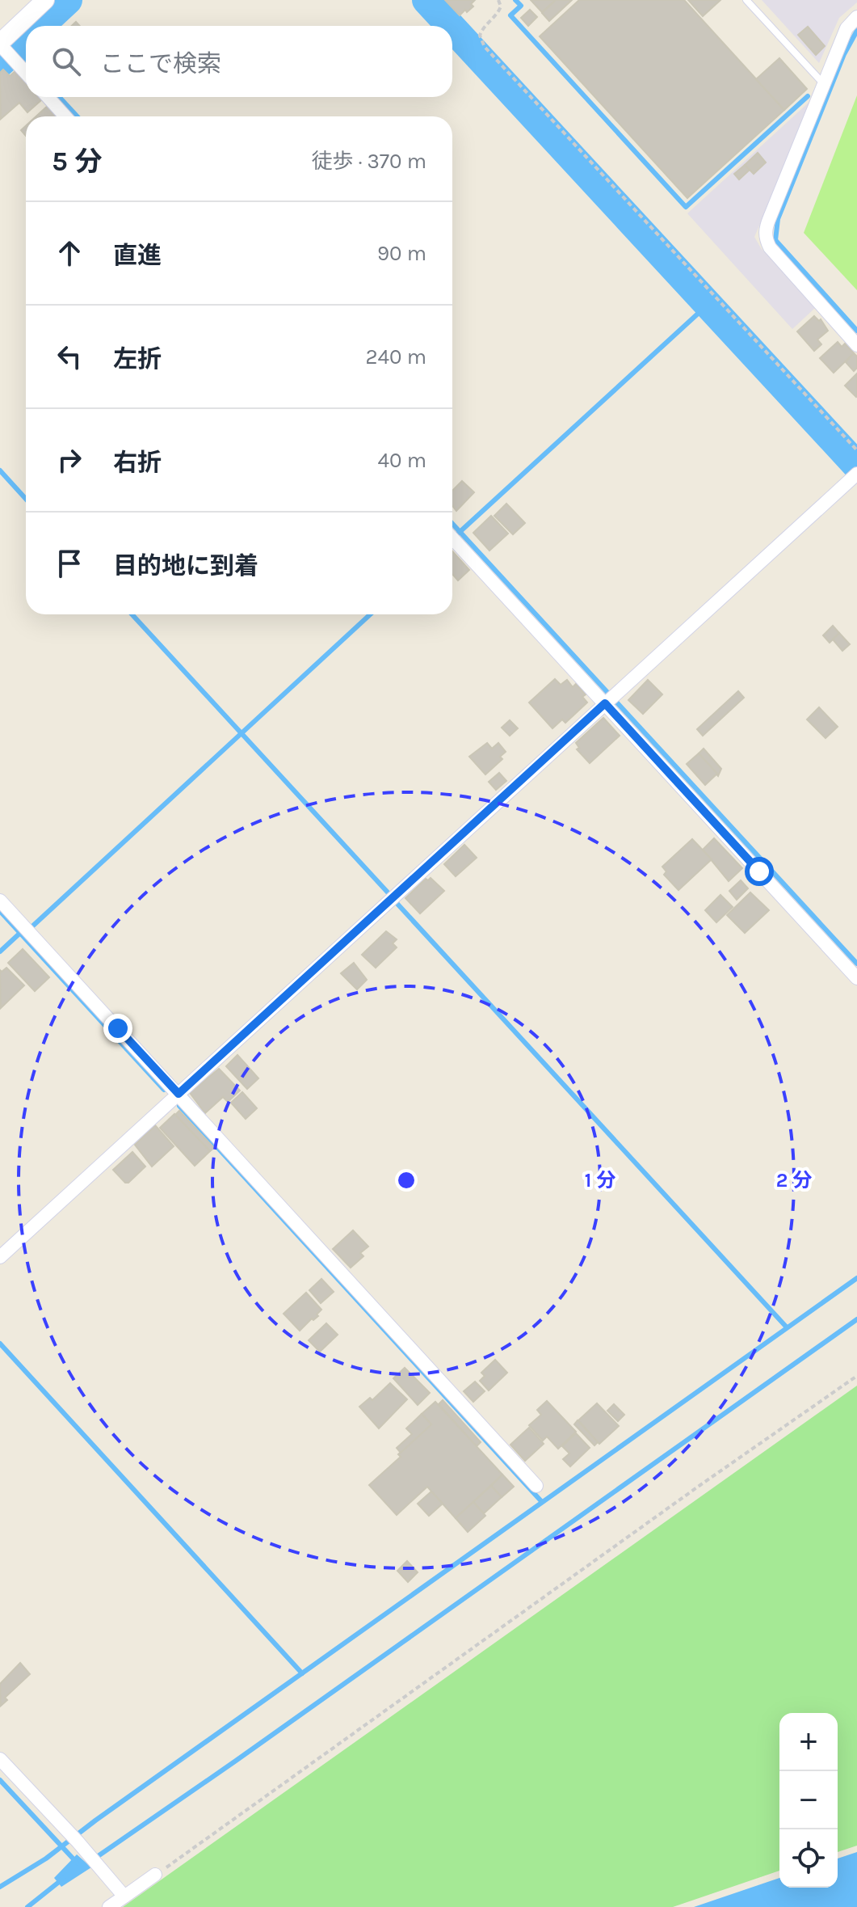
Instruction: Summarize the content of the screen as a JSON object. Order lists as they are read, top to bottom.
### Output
{
  "page": {
    "search": "ここで検索",
    "heading": ["5 分", "徒歩 · 370 m"],
    "list": [
      ["直進", "90 m"],
      ["左折", "240 m"],
      ["右折", "40 m"],
      "目的地に到着"
    ],
    "map_buttons": ["+", "−"]
  },
  "rings": ["1 分", "2 分"]
}
